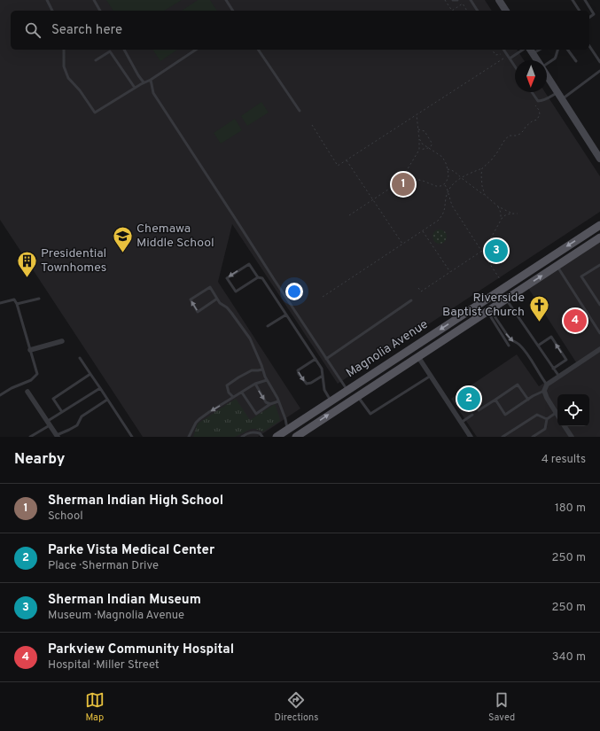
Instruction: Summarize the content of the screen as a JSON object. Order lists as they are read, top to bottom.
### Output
{
  "streets": {
    "main road": ["Magnolia Avenue"]
  },
  "places": {
    "school or university": ["Chemawa Middle School"],
    "building": ["Presidential Townhomes"],
    "church": ["Riverside Baptist Church"]
  },
  "north": "bottom",
  "page": {
    "search": "Search here",
    "pins": [
      "1",
      "3",
      "4",
      "2"
    ],
    "heading": ["Nearby", "4 results"],
    "list": [
      {
        "mark": "1",
        "name": "Sherman Indian High School",
        "note": "School",
        "value": "180 m"
      },
      {
        "mark": "2",
        "name": "Parke Vista Medical Center",
        "note": "Place · Sherman Drive",
        "value": "250 m"
      },
      {
        "mark": "3",
        "name": "Sherman Indian Museum",
        "note": "Museum · Magnolia Avenue",
        "value": "250 m"
      },
      {
        "mark": "4",
        "name": "Parkview Community Hospital",
        "note": "Hospital · Miller Street",
        "value": "340 m"
      }
    ],
    "nav": ["Map", "Directions", "Saved"]
  }
}
